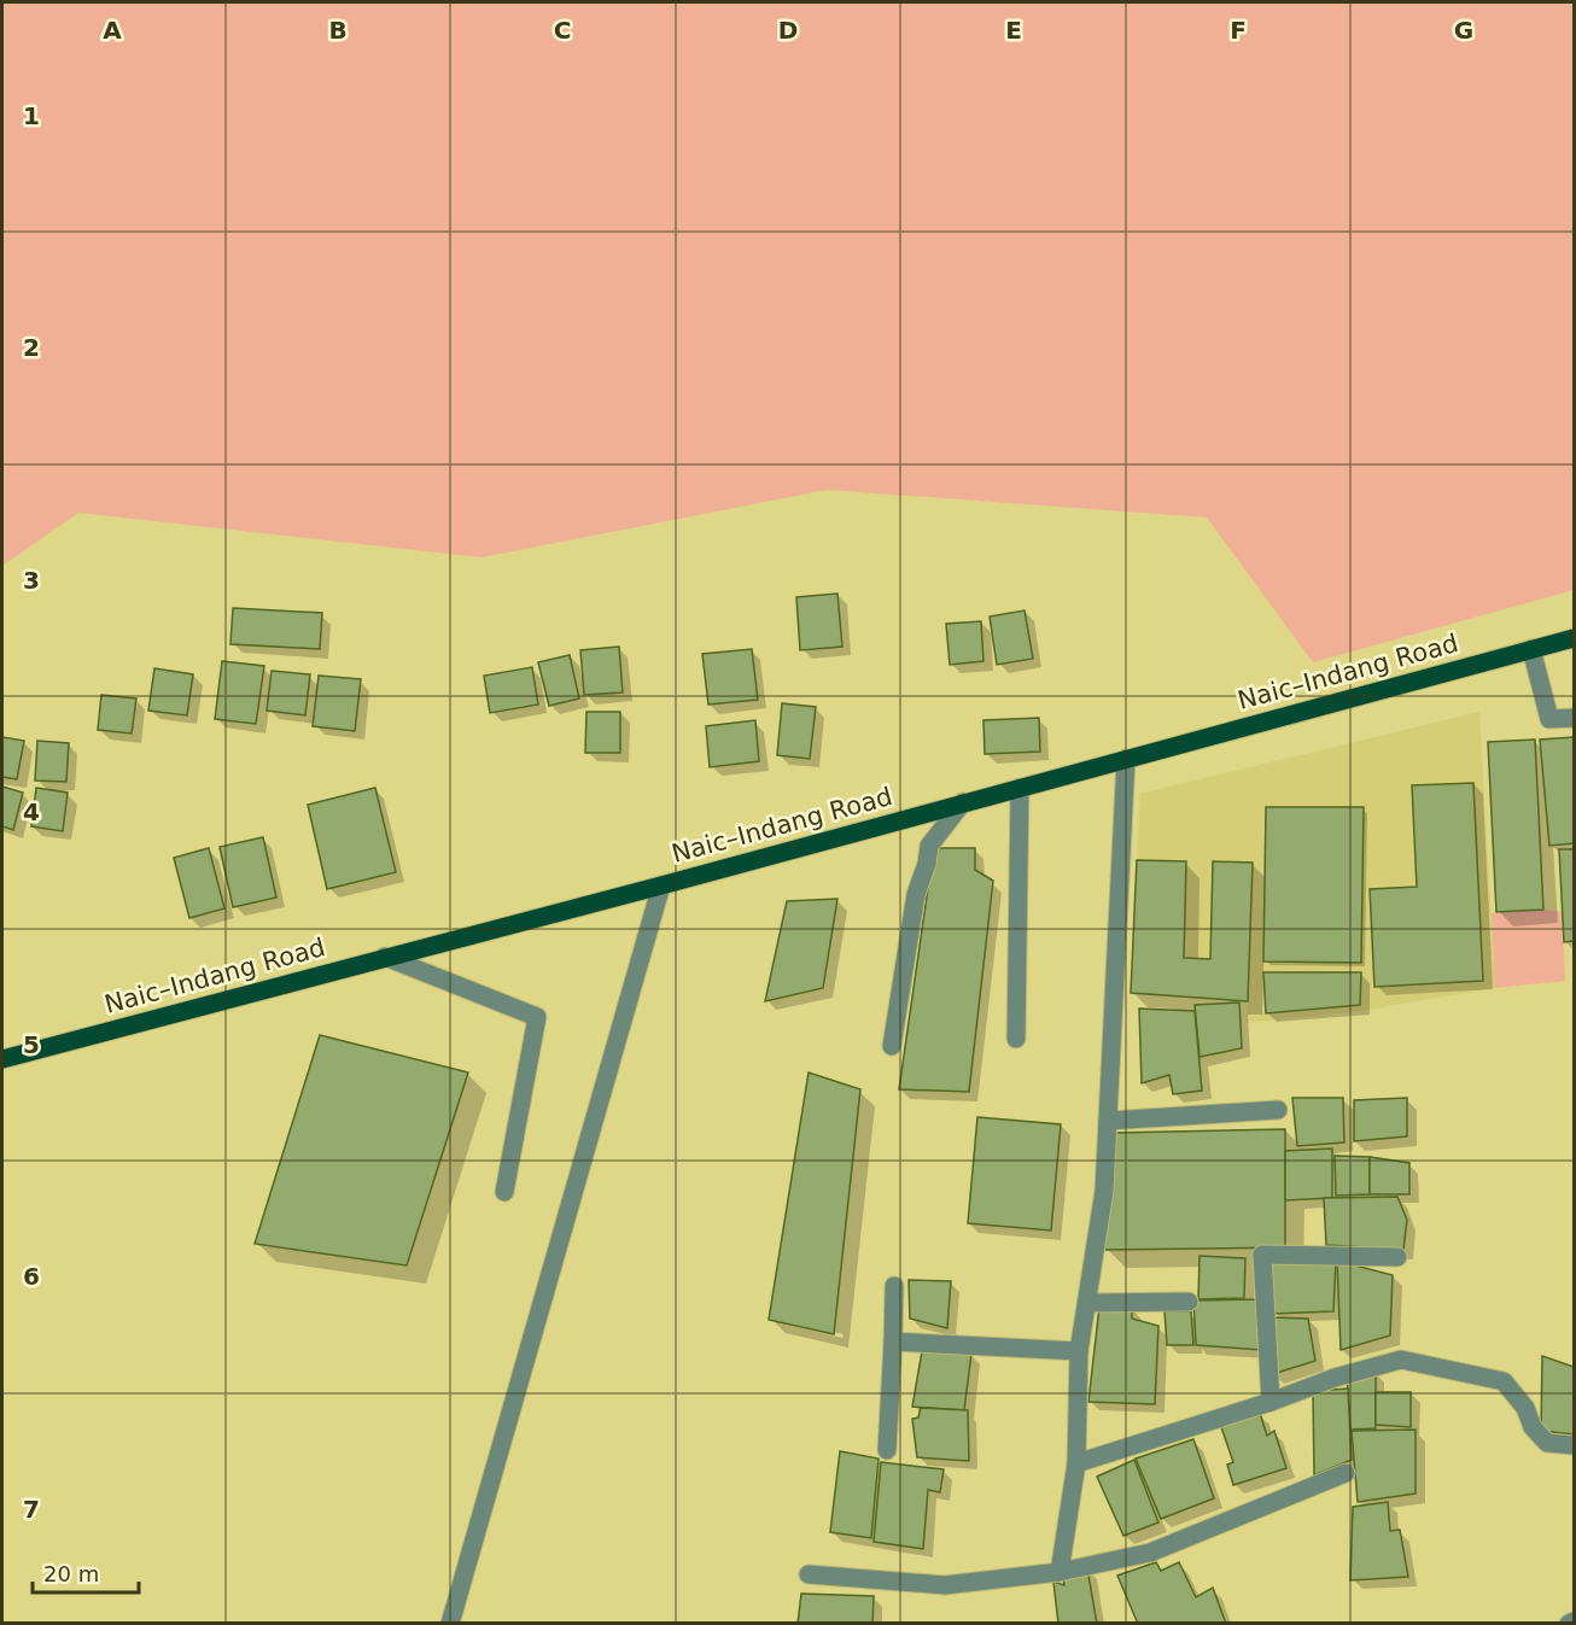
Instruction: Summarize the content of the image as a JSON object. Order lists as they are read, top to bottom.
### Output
{
  "streets": {
    "main road": ["Naic–Indang Road"]
  },
  "scale_bar": "20 m",
  "grid": {
    "columns": [
      "A",
      "B",
      "C",
      "D",
      "E",
      "F",
      "G"
    ],
    "rows": [
      "1",
      "2",
      "3",
      "4",
      "5",
      "6",
      "7"
    ]
  }
}
